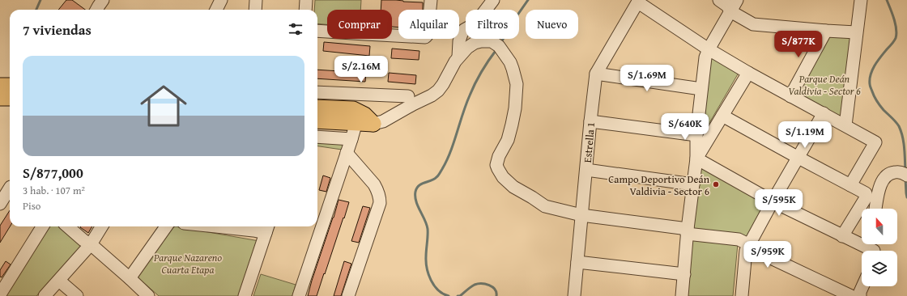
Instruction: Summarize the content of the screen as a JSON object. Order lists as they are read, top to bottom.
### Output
{
  "streets": {
    "street": ["Estrella 1"]
  },
  "parks": ["Parque Deán Valdivia - Sector 6", "Parque Nazareno Cuarta Etapa"],
  "places": ["Campo Deportivo Deán Valdivia - Sector 6"],
  "north": "top",
  "page": {
    "chip": [
      "Comprar",
      "Alquilar",
      "Filtros",
      "Nuevo"
    ],
    "heading": "7 viviendas",
    "price": [
      "S/877K",
      "S/2.16M",
      "S/1.69M",
      "S/640K",
      "S/1.19M",
      "S/595K",
      "S/959K"
    ],
    "list": [
      {
        "name": "S/877,000",
        "note": "3 hab. · 107 m² · Piso"
      }
    ]
  }
}
